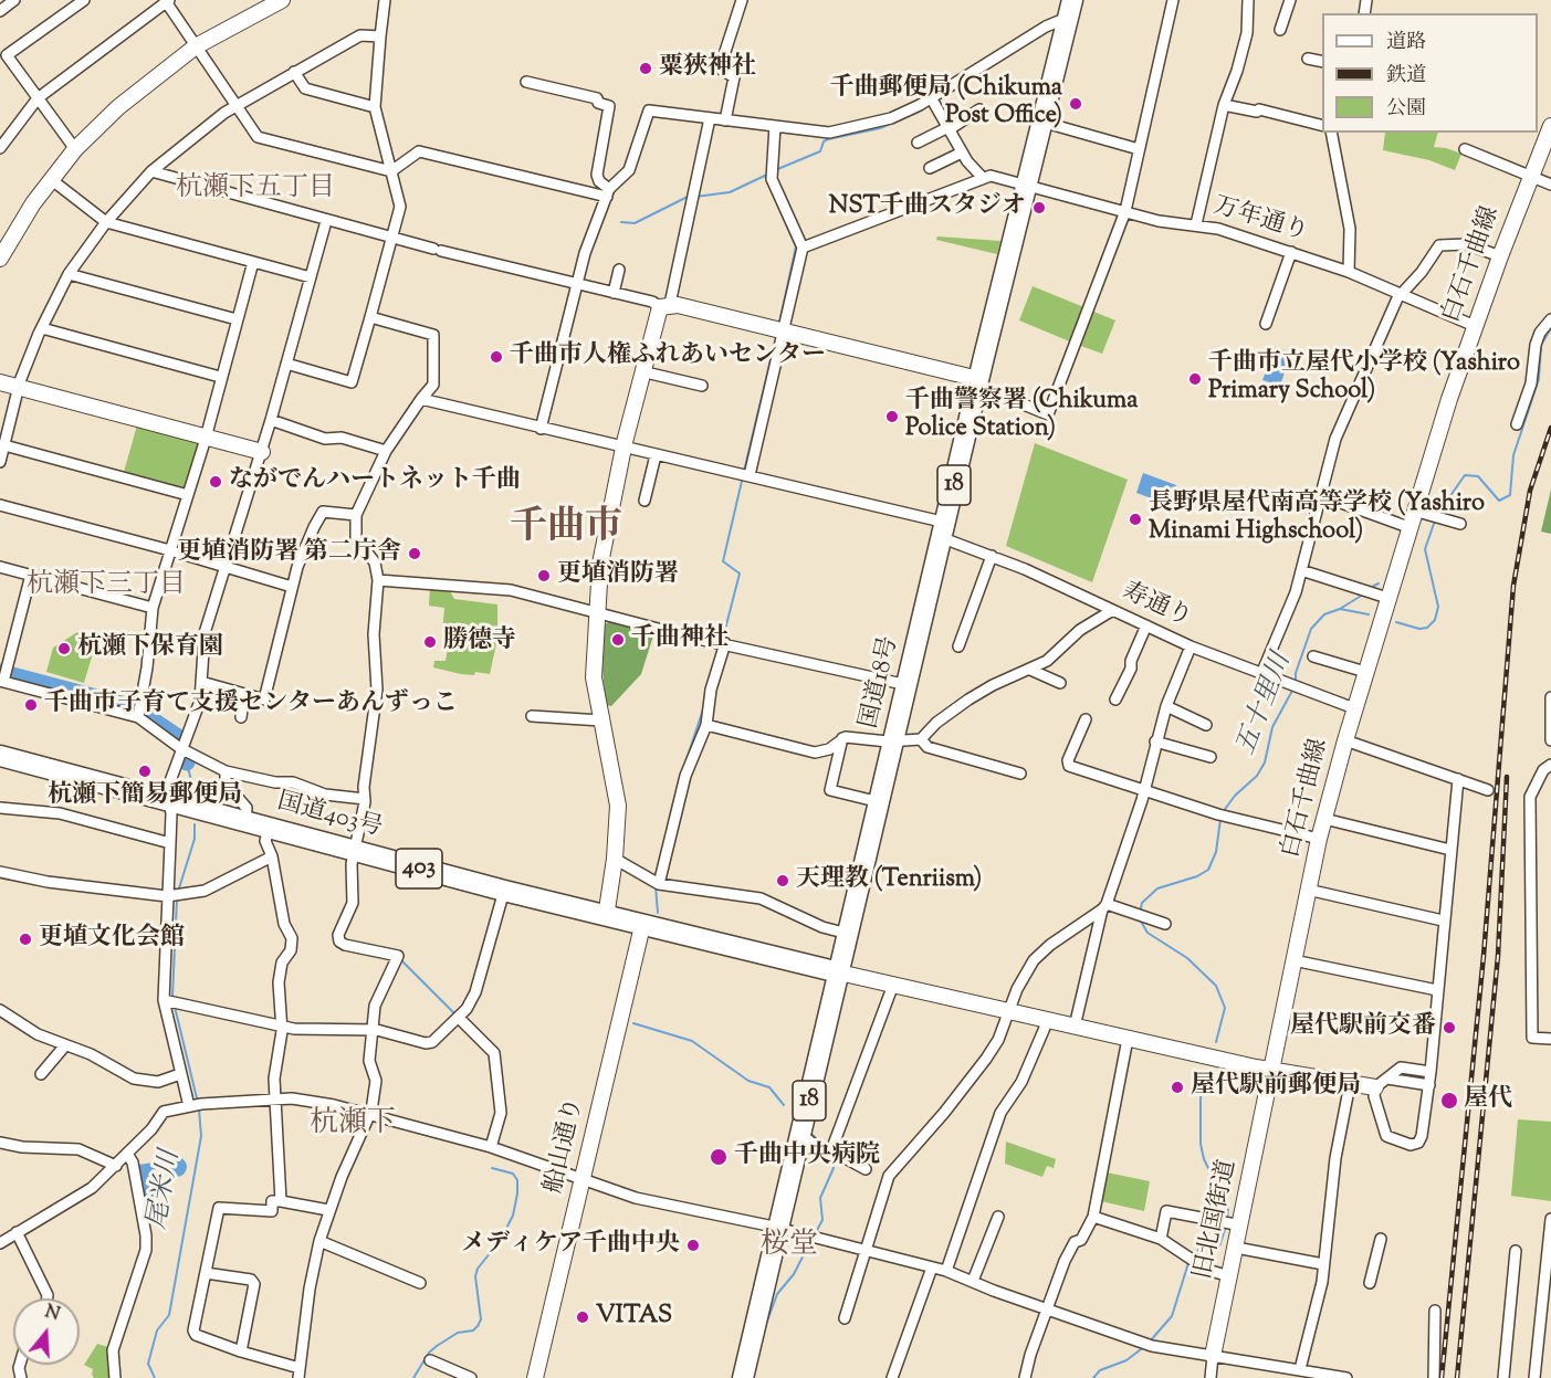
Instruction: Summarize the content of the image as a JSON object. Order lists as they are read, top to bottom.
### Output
{
  "streets": {
    "highway": [
      "18",
      "国道18号",
      "国道403号",
      "403"
    ],
    "street": [
      "万年通り",
      "白石千曲線",
      "寿通り",
      "船山通り",
      "旧北国街道"
    ]
  },
  "crossings": [
    ["万年通り", "白石千曲線"],
    ["万年通り", "国道18号"],
    ["白石千曲線", "寿通り"],
    ["白石千曲線", "旧北国街道"],
    ["寿通り", "国道18号"],
    ["国道18号", "国道403号"],
    ["国道403号", "船山通り"]
  ],
  "districts": [
    "杭瀬下五丁目",
    "千曲市",
    "杭瀬下三丁目",
    "杭瀬下",
    "桜堂"
  ],
  "water": ["五十里川", "尾米川"],
  "places": [
    "粟狹神社",
    "千曲郵便局 (Chikuma Post Office)",
    "NST千曲スタジオ",
    "千曲市人権ふれあいセンター",
    "千曲市立屋代小学校 (Yashiro Primary School)",
    "千曲警察署 (Chikuma Police Station)",
    "ながでんハートネット千曲",
    "長野県屋代南高等学校 (Yashiro Minami Highschool)",
    "更埴消防署 第二庁舎",
    "更埴消防署",
    "千曲神社",
    "勝德寺",
    "杭瀬下保育園",
    "千曲市子育て支援センターあんずっこ",
    "杭瀬下簡易郵便局",
    "天理教 (Tenriism)",
    "更埴文化会館",
    "屋代駅前交番",
    "屋代駅前郵便局",
    "屋代",
    "千曲中央病院",
    "メディケア千曲中央",
    "VITAS"
  ],
  "legend": ["道路", "鉄道", "公園"],
  "north": "top"
}
